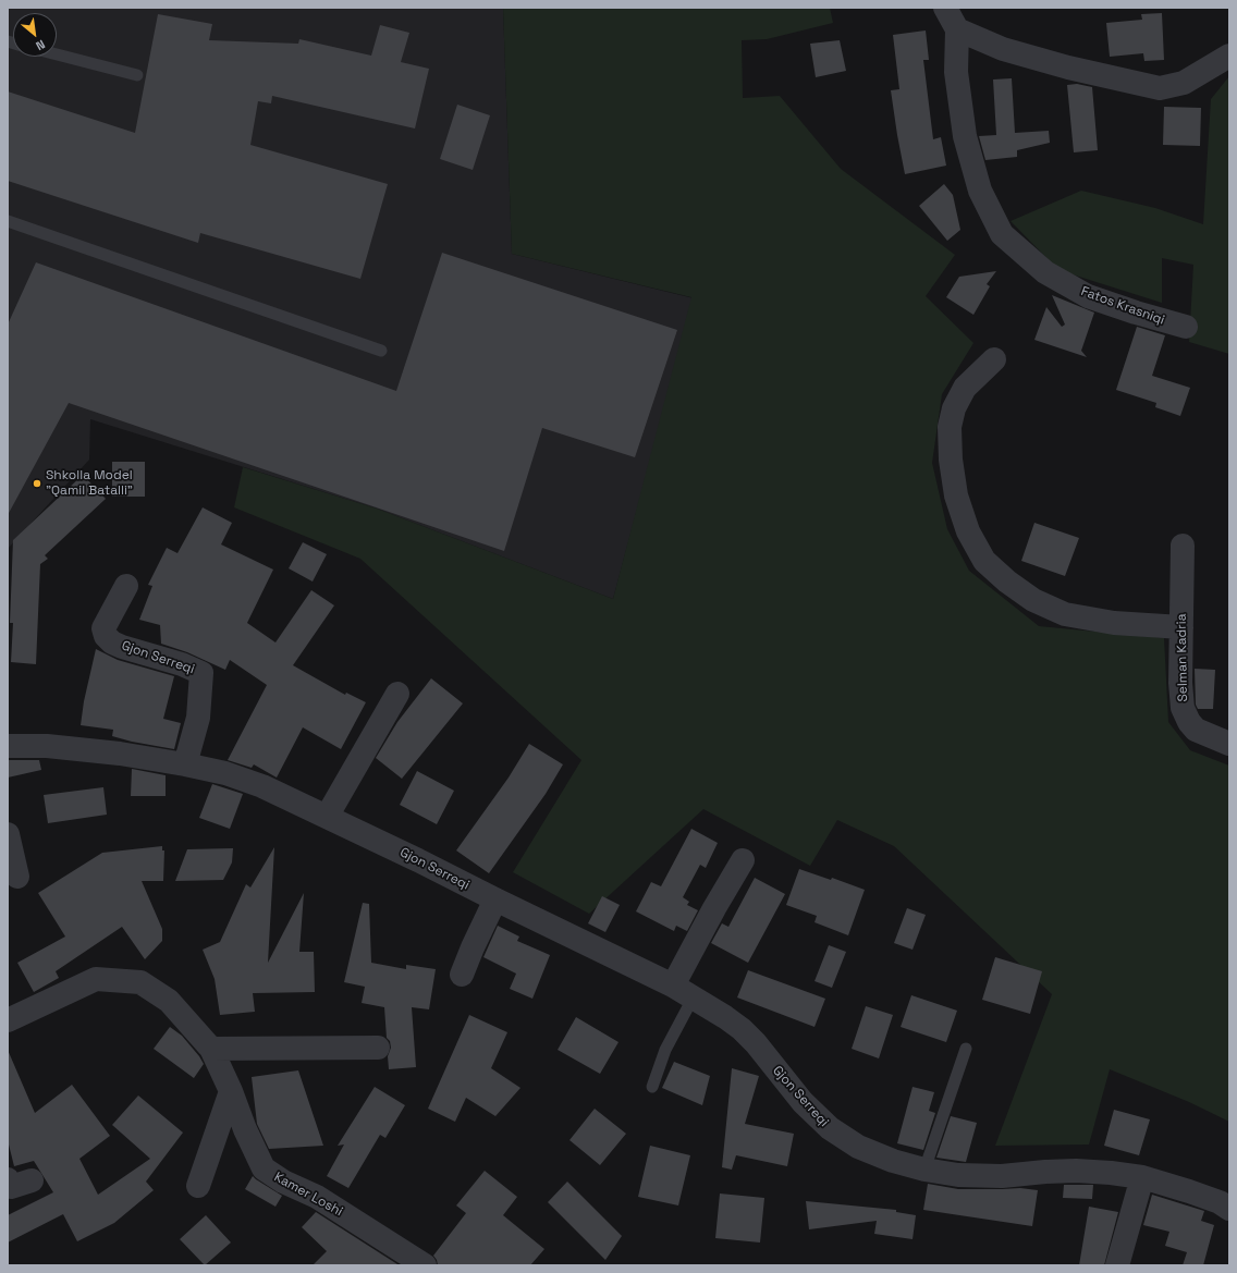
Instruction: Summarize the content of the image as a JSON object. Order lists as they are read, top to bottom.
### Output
{
  "streets": {
    "street": [
      "Fatos Krasniqi",
      "Gjon Serreqi",
      "Selman Kadria",
      "Kamer Loshi"
    ]
  },
  "places": ["Shkolla Model \"Qamil Batalli\""],
  "north": "bottom right"
}
